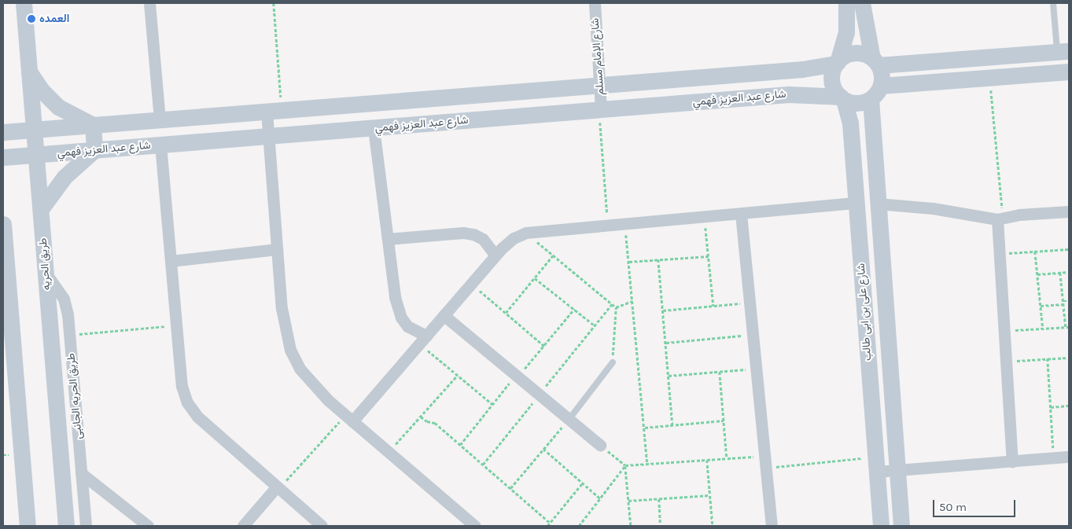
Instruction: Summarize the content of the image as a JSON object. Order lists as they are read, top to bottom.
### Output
{
  "streets": {
    "street": [
      "شارع الإمام مسلم",
      "شارع عبد العزيز فهمي",
      "طريق الحريه",
      "شارع على بن ابى طالب",
      "طريق الحريه الجانبى"
    ]
  },
  "crossings": [
    ["شارع الإمام مسلم", "شارع عبد العزيز فهمي"],
    ["شارع عبد العزيز فهمي", "طريق الحريه"],
    ["شارع عبد العزيز فهمي", "شارع على بن ابى طالب"],
    ["طريق الحريه", "طريق الحريه الجانبى"]
  ],
  "places": ["العمده"],
  "scale_bar": "50 m"
}
